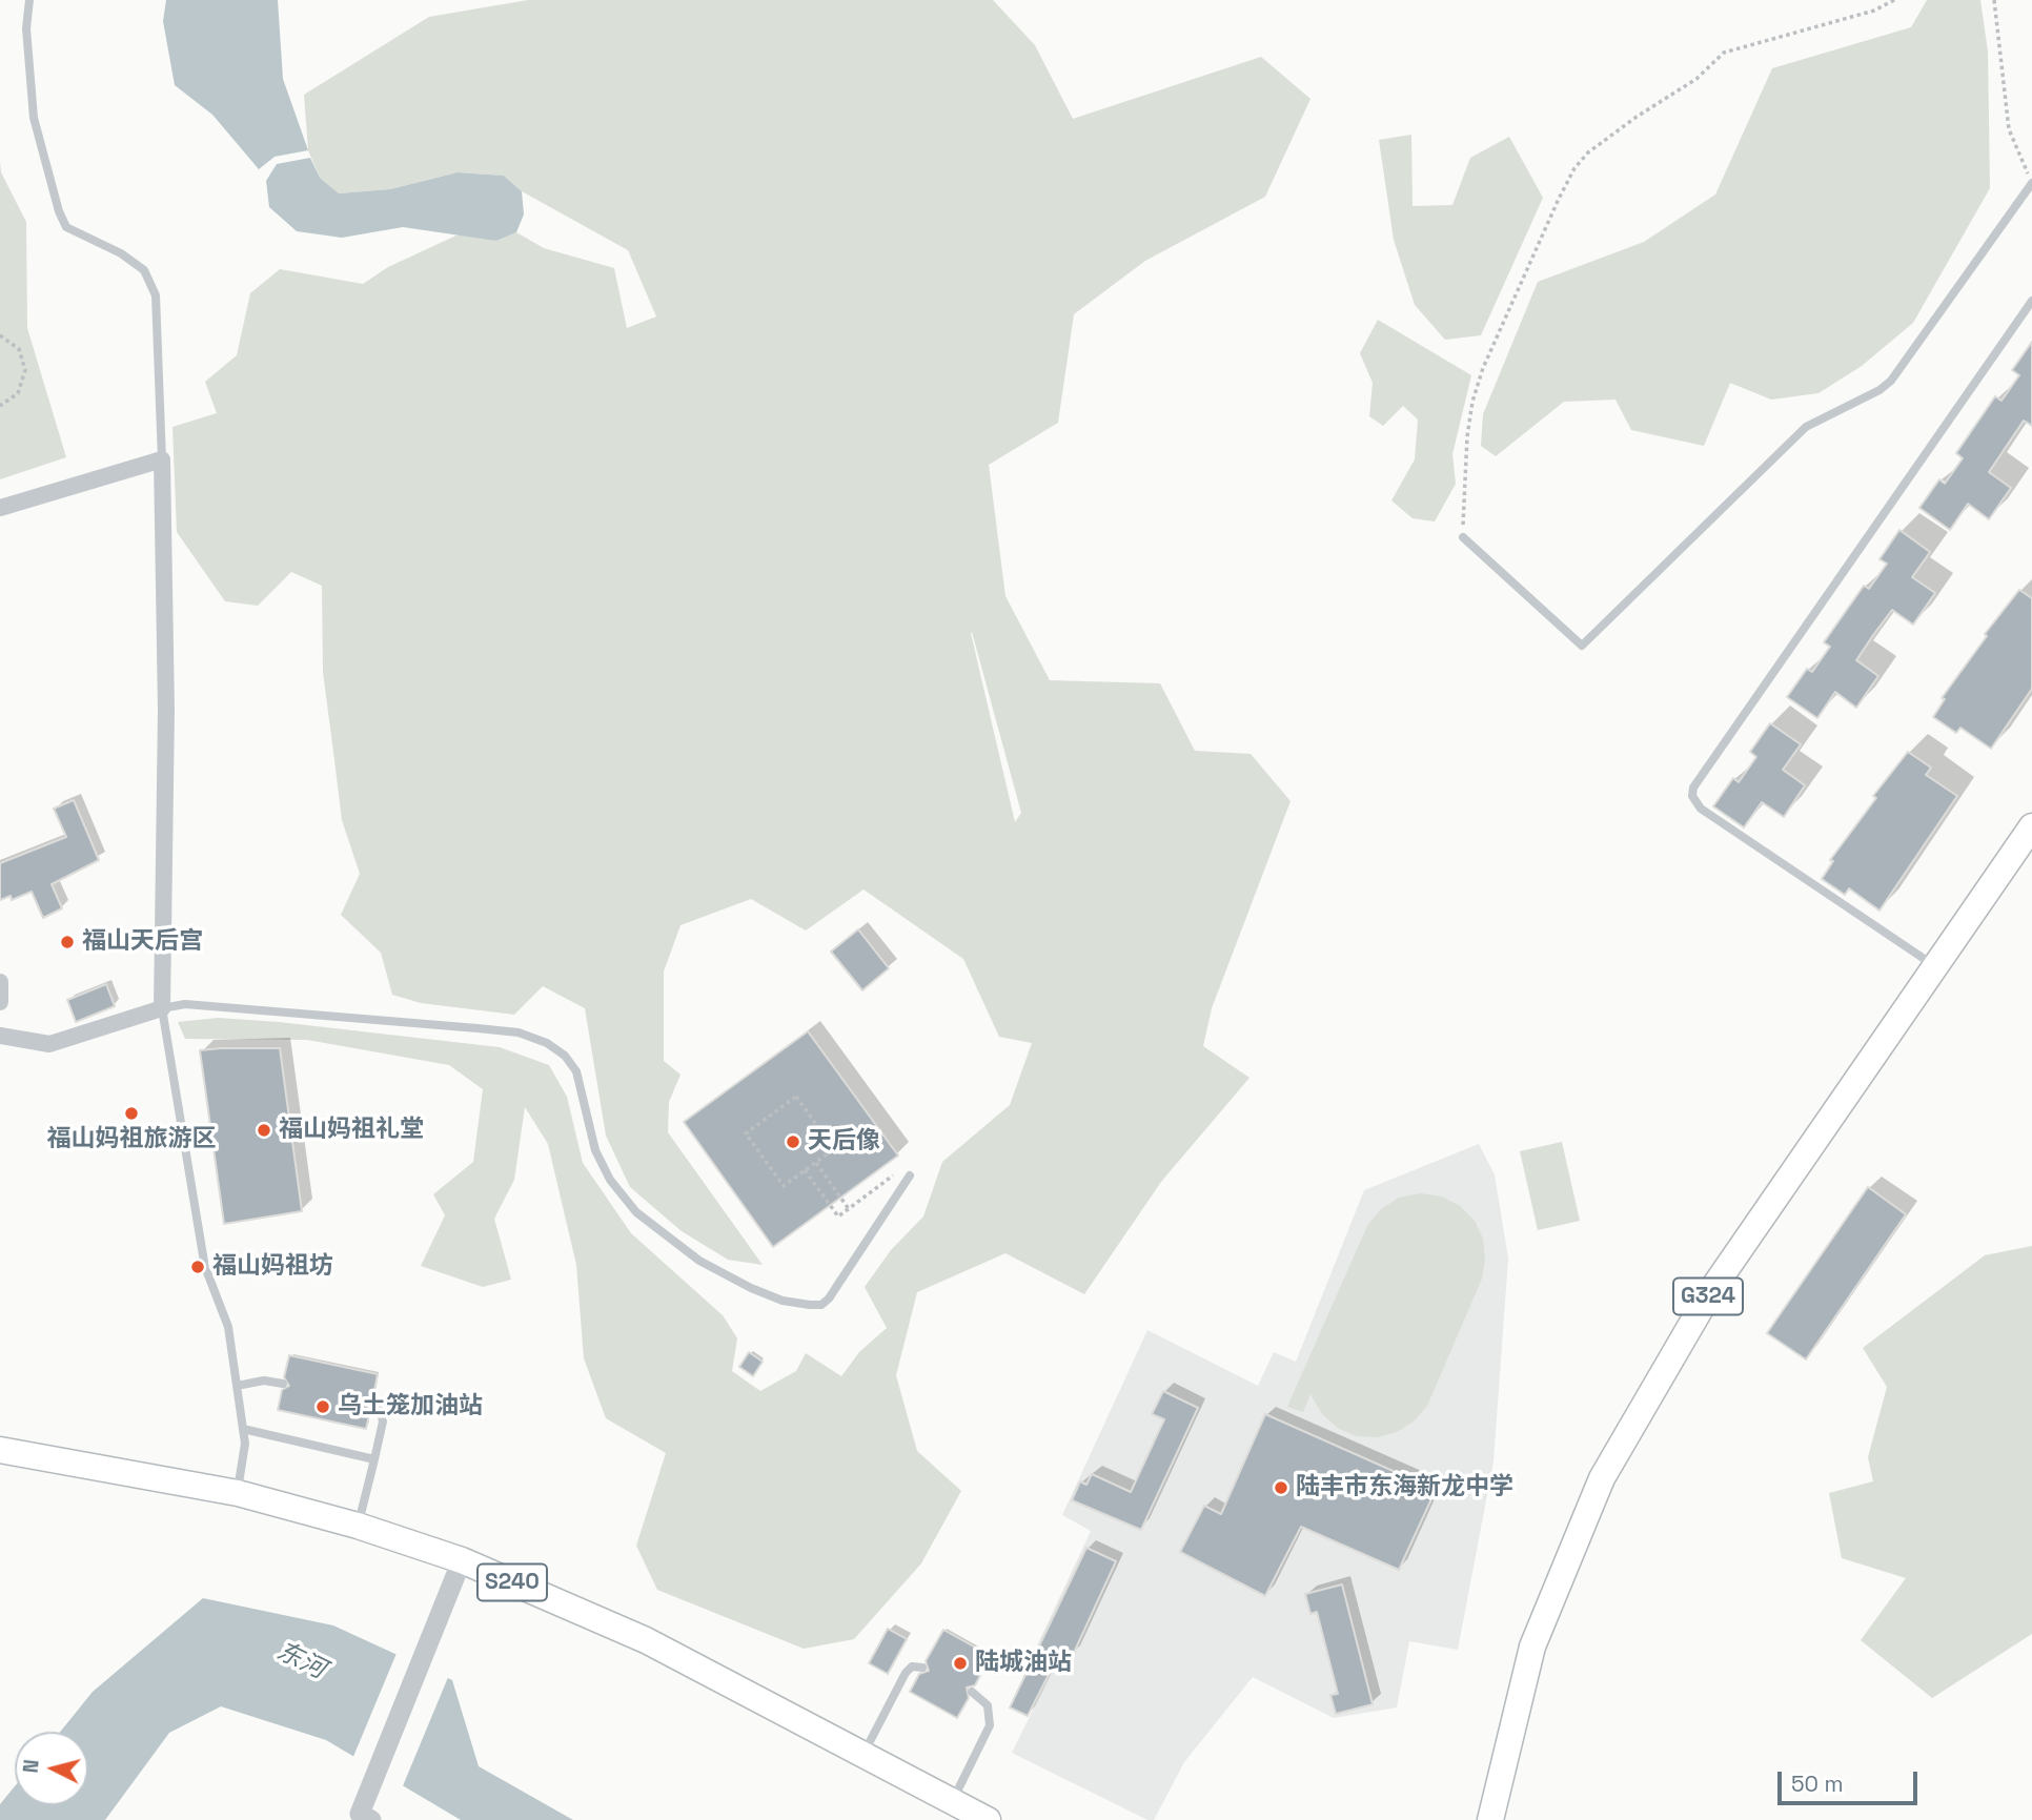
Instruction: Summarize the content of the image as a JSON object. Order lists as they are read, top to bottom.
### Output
{
  "streets": {
    "main road": ["G324", "S240"]
  },
  "water": ["东河"],
  "places": [
    "福山天后宫",
    "福山妈祖旅游区",
    "福山妈祖礼堂",
    "天后像",
    "福山妈祖坊",
    "乌土笼加油站",
    "陆丰市东海新龙中学",
    "陆城油站"
  ],
  "scale_bar": "50 m",
  "north": "left"
}
